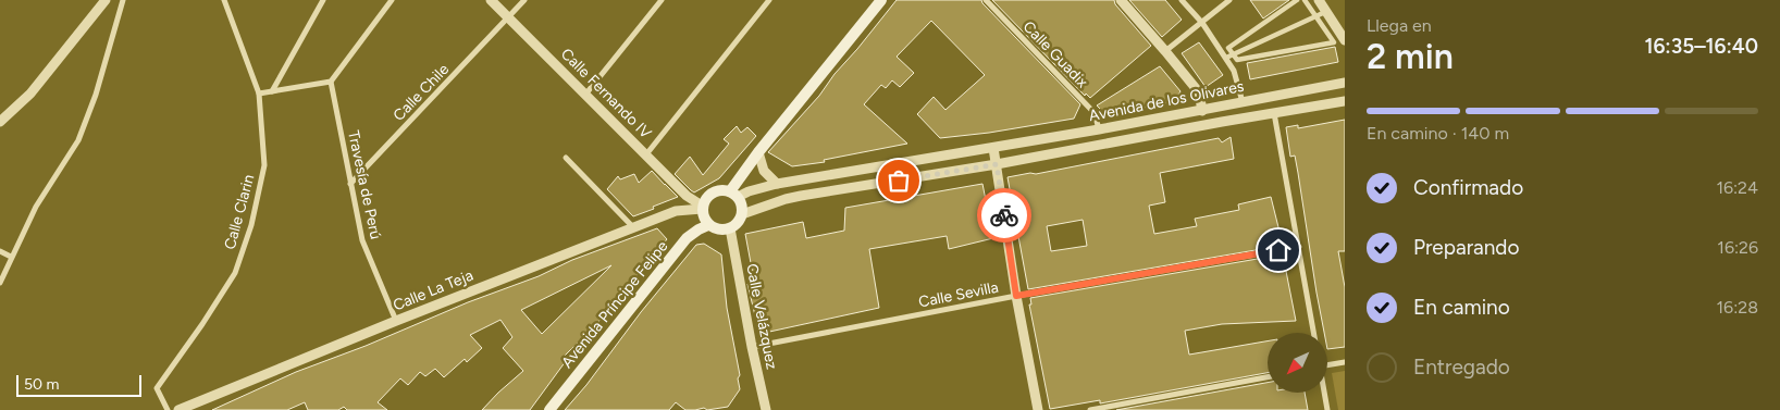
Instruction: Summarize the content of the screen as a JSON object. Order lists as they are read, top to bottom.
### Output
{
  "streets": {
    "main road": ["Avenida Príncipe Felipe"],
    "street": [
      "Calle Guadix",
      "Calle Chile",
      "Calle Fernando IV",
      "Avenida de los Olivares",
      "Travesía de Perú",
      "Calle Clarin",
      "Calle La Teja",
      "Calle Sevilla",
      "Calle Velázquez"
    ]
  },
  "crossings": [
    ["Calle Guadix", "Avenida de los Olivares"],
    ["Calle Chile", "Calle Fernando IV"],
    ["Calle Chile", "Travesía de Perú"],
    ["Calle Fernando IV", "Avenida de los Olivares"],
    ["Calle Fernando IV", "Calle La Teja"],
    ["Calle Fernando IV", "Avenida Príncipe Felipe"],
    ["Calle Fernando IV", "Calle Velázquez"],
    ["Avenida de los Olivares", "Calle La Teja"],
    ["Avenida de los Olivares", "Avenida Príncipe Felipe"],
    ["Avenida de los Olivares", "Calle Velázquez"],
    ["Travesía de Perú", "Calle La Teja"],
    ["Calle La Teja", "Avenida Príncipe Felipe"],
    ["Calle La Teja", "Calle Velázquez"],
    ["Calle Sevilla", "Calle Velázquez"],
    ["Avenida Príncipe Felipe", "Calle Velázquez"]
  ],
  "scale_bar": "50 m",
  "north": "bottom left",
  "page": {
    "heading": ["2 min", "Llega en", "16:35–16:40"],
    "bar": "En camino · 140 m",
    "list": [
      ["Confirmado", "16:24"],
      ["Preparando", "16:26"],
      ["En camino", "16:28"],
      "Entregado"
    ],
    "scale": "50 m"
  }
}
